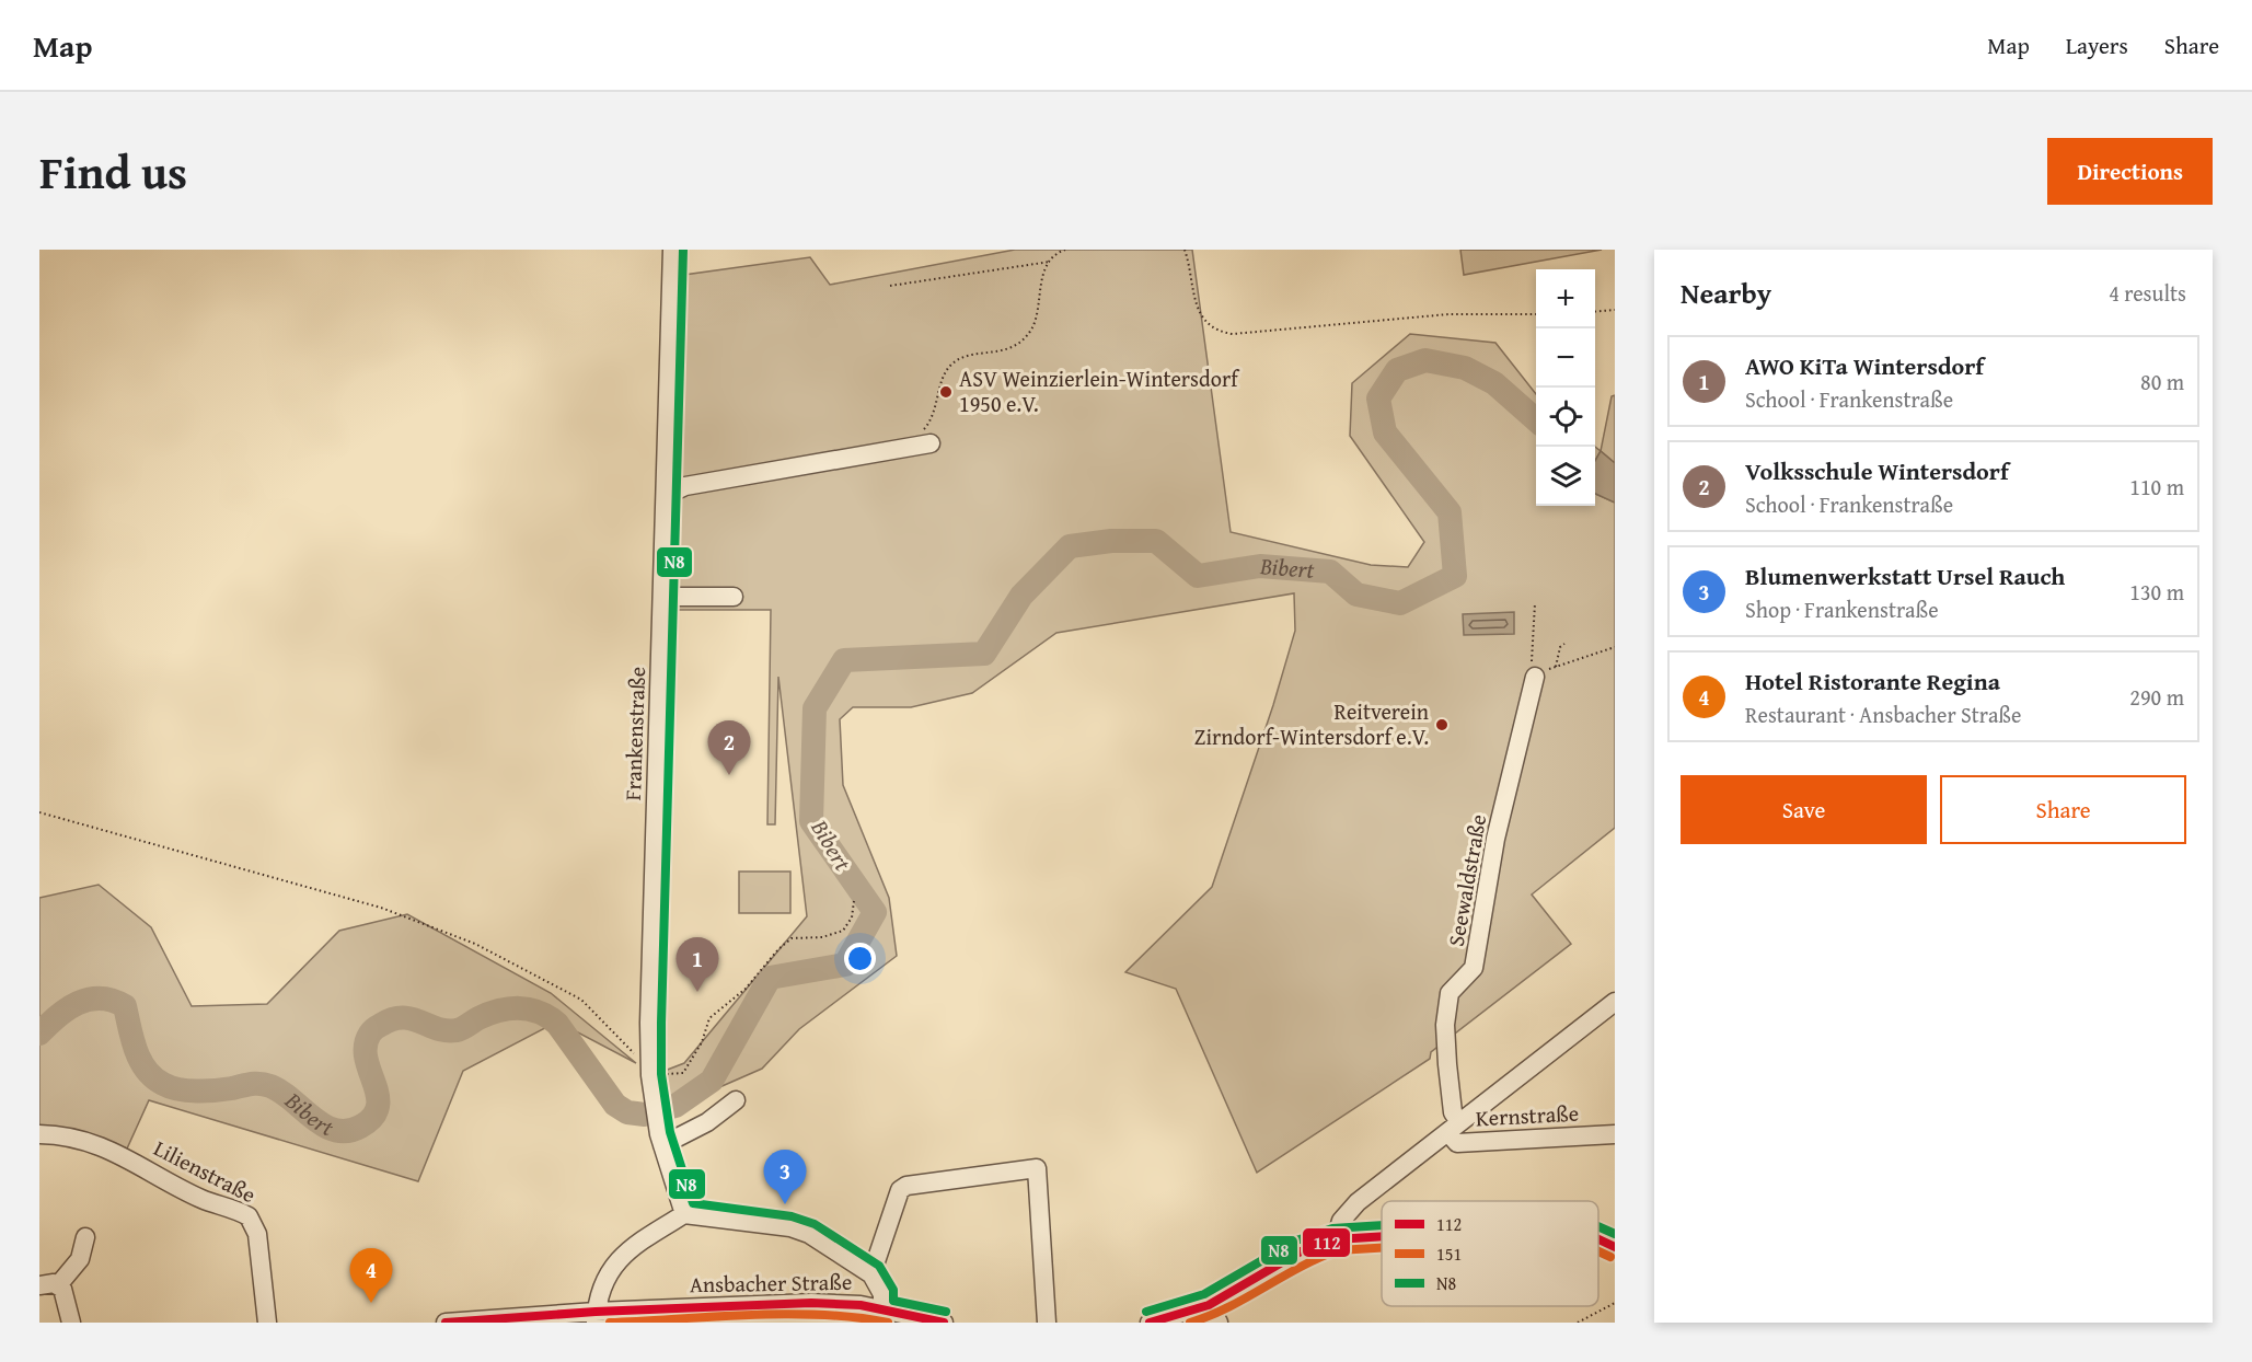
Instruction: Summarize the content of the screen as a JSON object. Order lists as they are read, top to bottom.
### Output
{
  "streets": {
    "street": [
      "Frankenstraße",
      "Seewaldstraße",
      "Kernstraße",
      "Lilienstraße",
      "Ansbacher Straße"
    ]
  },
  "crossings": [
    ["Seewaldstraße", "Kernstraße"]
  ],
  "water": ["Bibert"],
  "places": ["ASV Weinzierlein-Wintersdorf 1950 e.V.", "Reitverein Zirndorf-Wintersdorf e.V."],
  "lines": ["transit line N8", "transit line 112", "transit line 151"],
  "legend": ["112", "151", "N8"],
  "page": {
    "header": "Map",
    "nav": ["Map", "Layers", "Share"],
    "title": "Find us",
    "buttons": [
      "Directions",
      ["Save", "Share"]
    ],
    "heading": ["Nearby", "4 results"],
    "map_buttons": ["+", "−"],
    "list": [
      {
        "mark": "1",
        "name": "AWO KiTa Wintersdorf",
        "note": "School · Frankenstraße",
        "value": "80 m"
      },
      {
        "mark": "2",
        "name": "Volksschule Wintersdorf",
        "note": "School · Frankenstraße",
        "value": "110 m"
      },
      {
        "mark": "3",
        "name": "Blumenwerkstatt Ursel Rauch",
        "note": "Shop · Frankenstraße",
        "value": "130 m"
      },
      {
        "mark": "4",
        "name": "Hotel Ristorante Regina",
        "note": "Restaurant · Ansbacher Straße",
        "value": "290 m"
      }
    ],
    "pins": [
      "2",
      "1",
      "3",
      "4"
    ]
  }
}
